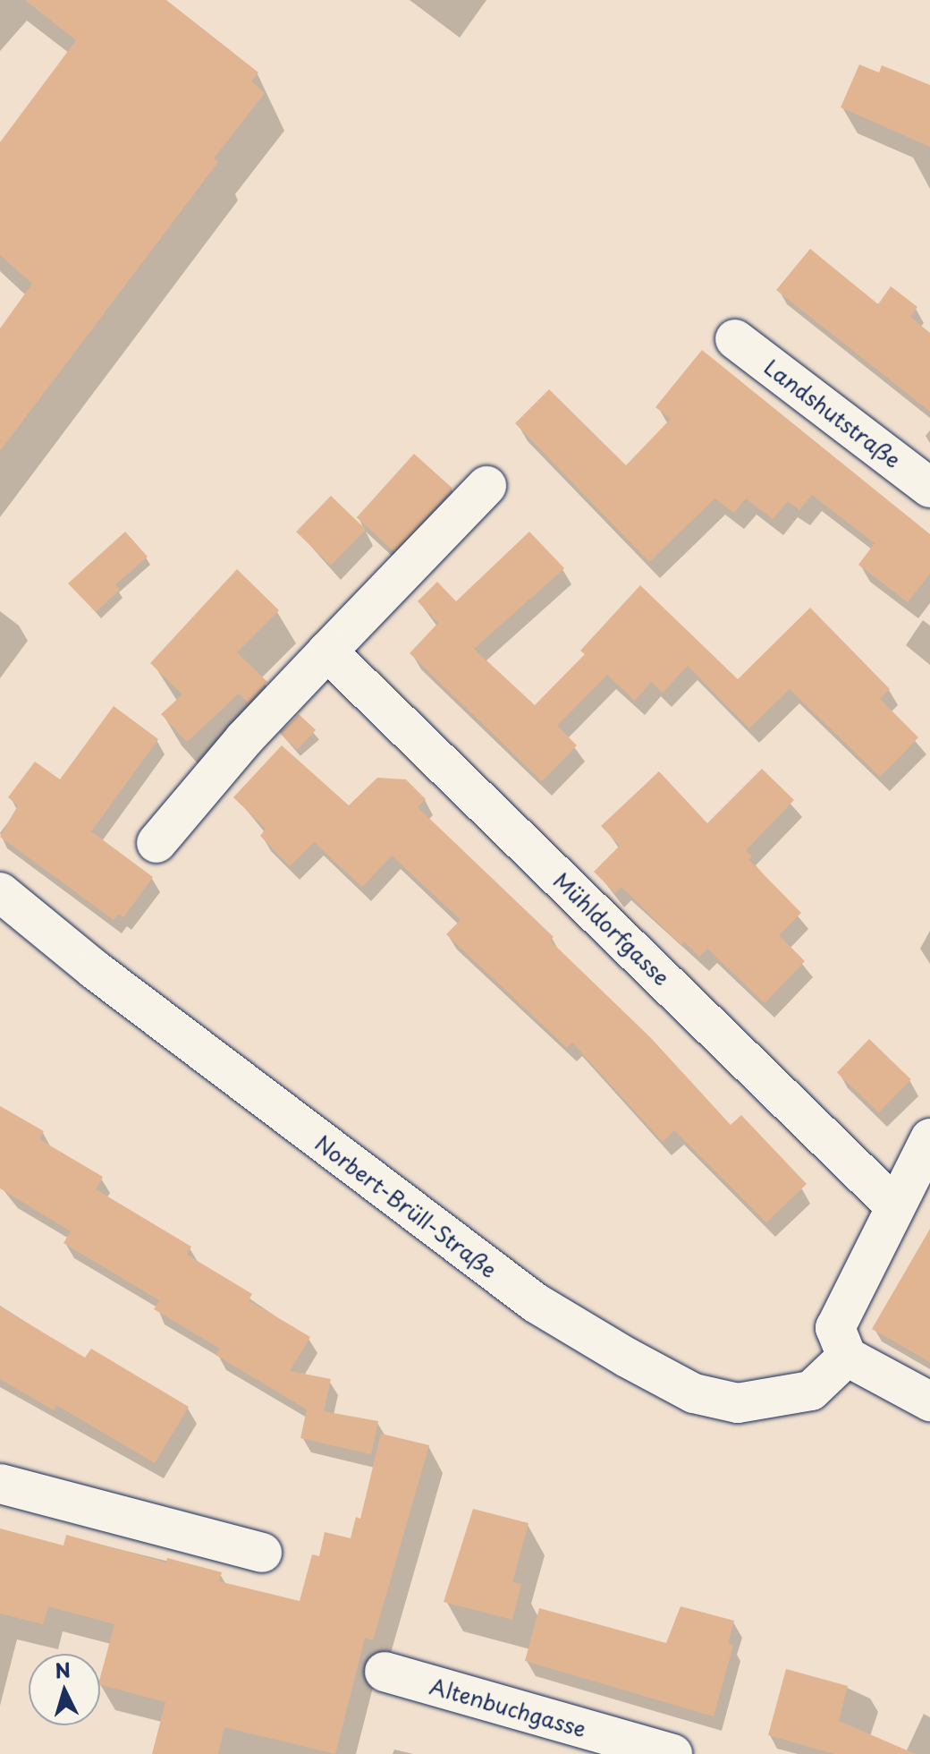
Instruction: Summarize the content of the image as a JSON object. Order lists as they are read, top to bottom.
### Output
{
  "streets": {
    "street": [
      "Landshutstraße",
      "Mühldorfgasse",
      "Norbert-Brüll-Straße",
      "Altenbuchgasse"
    ]
  },
  "north": "top"
}
